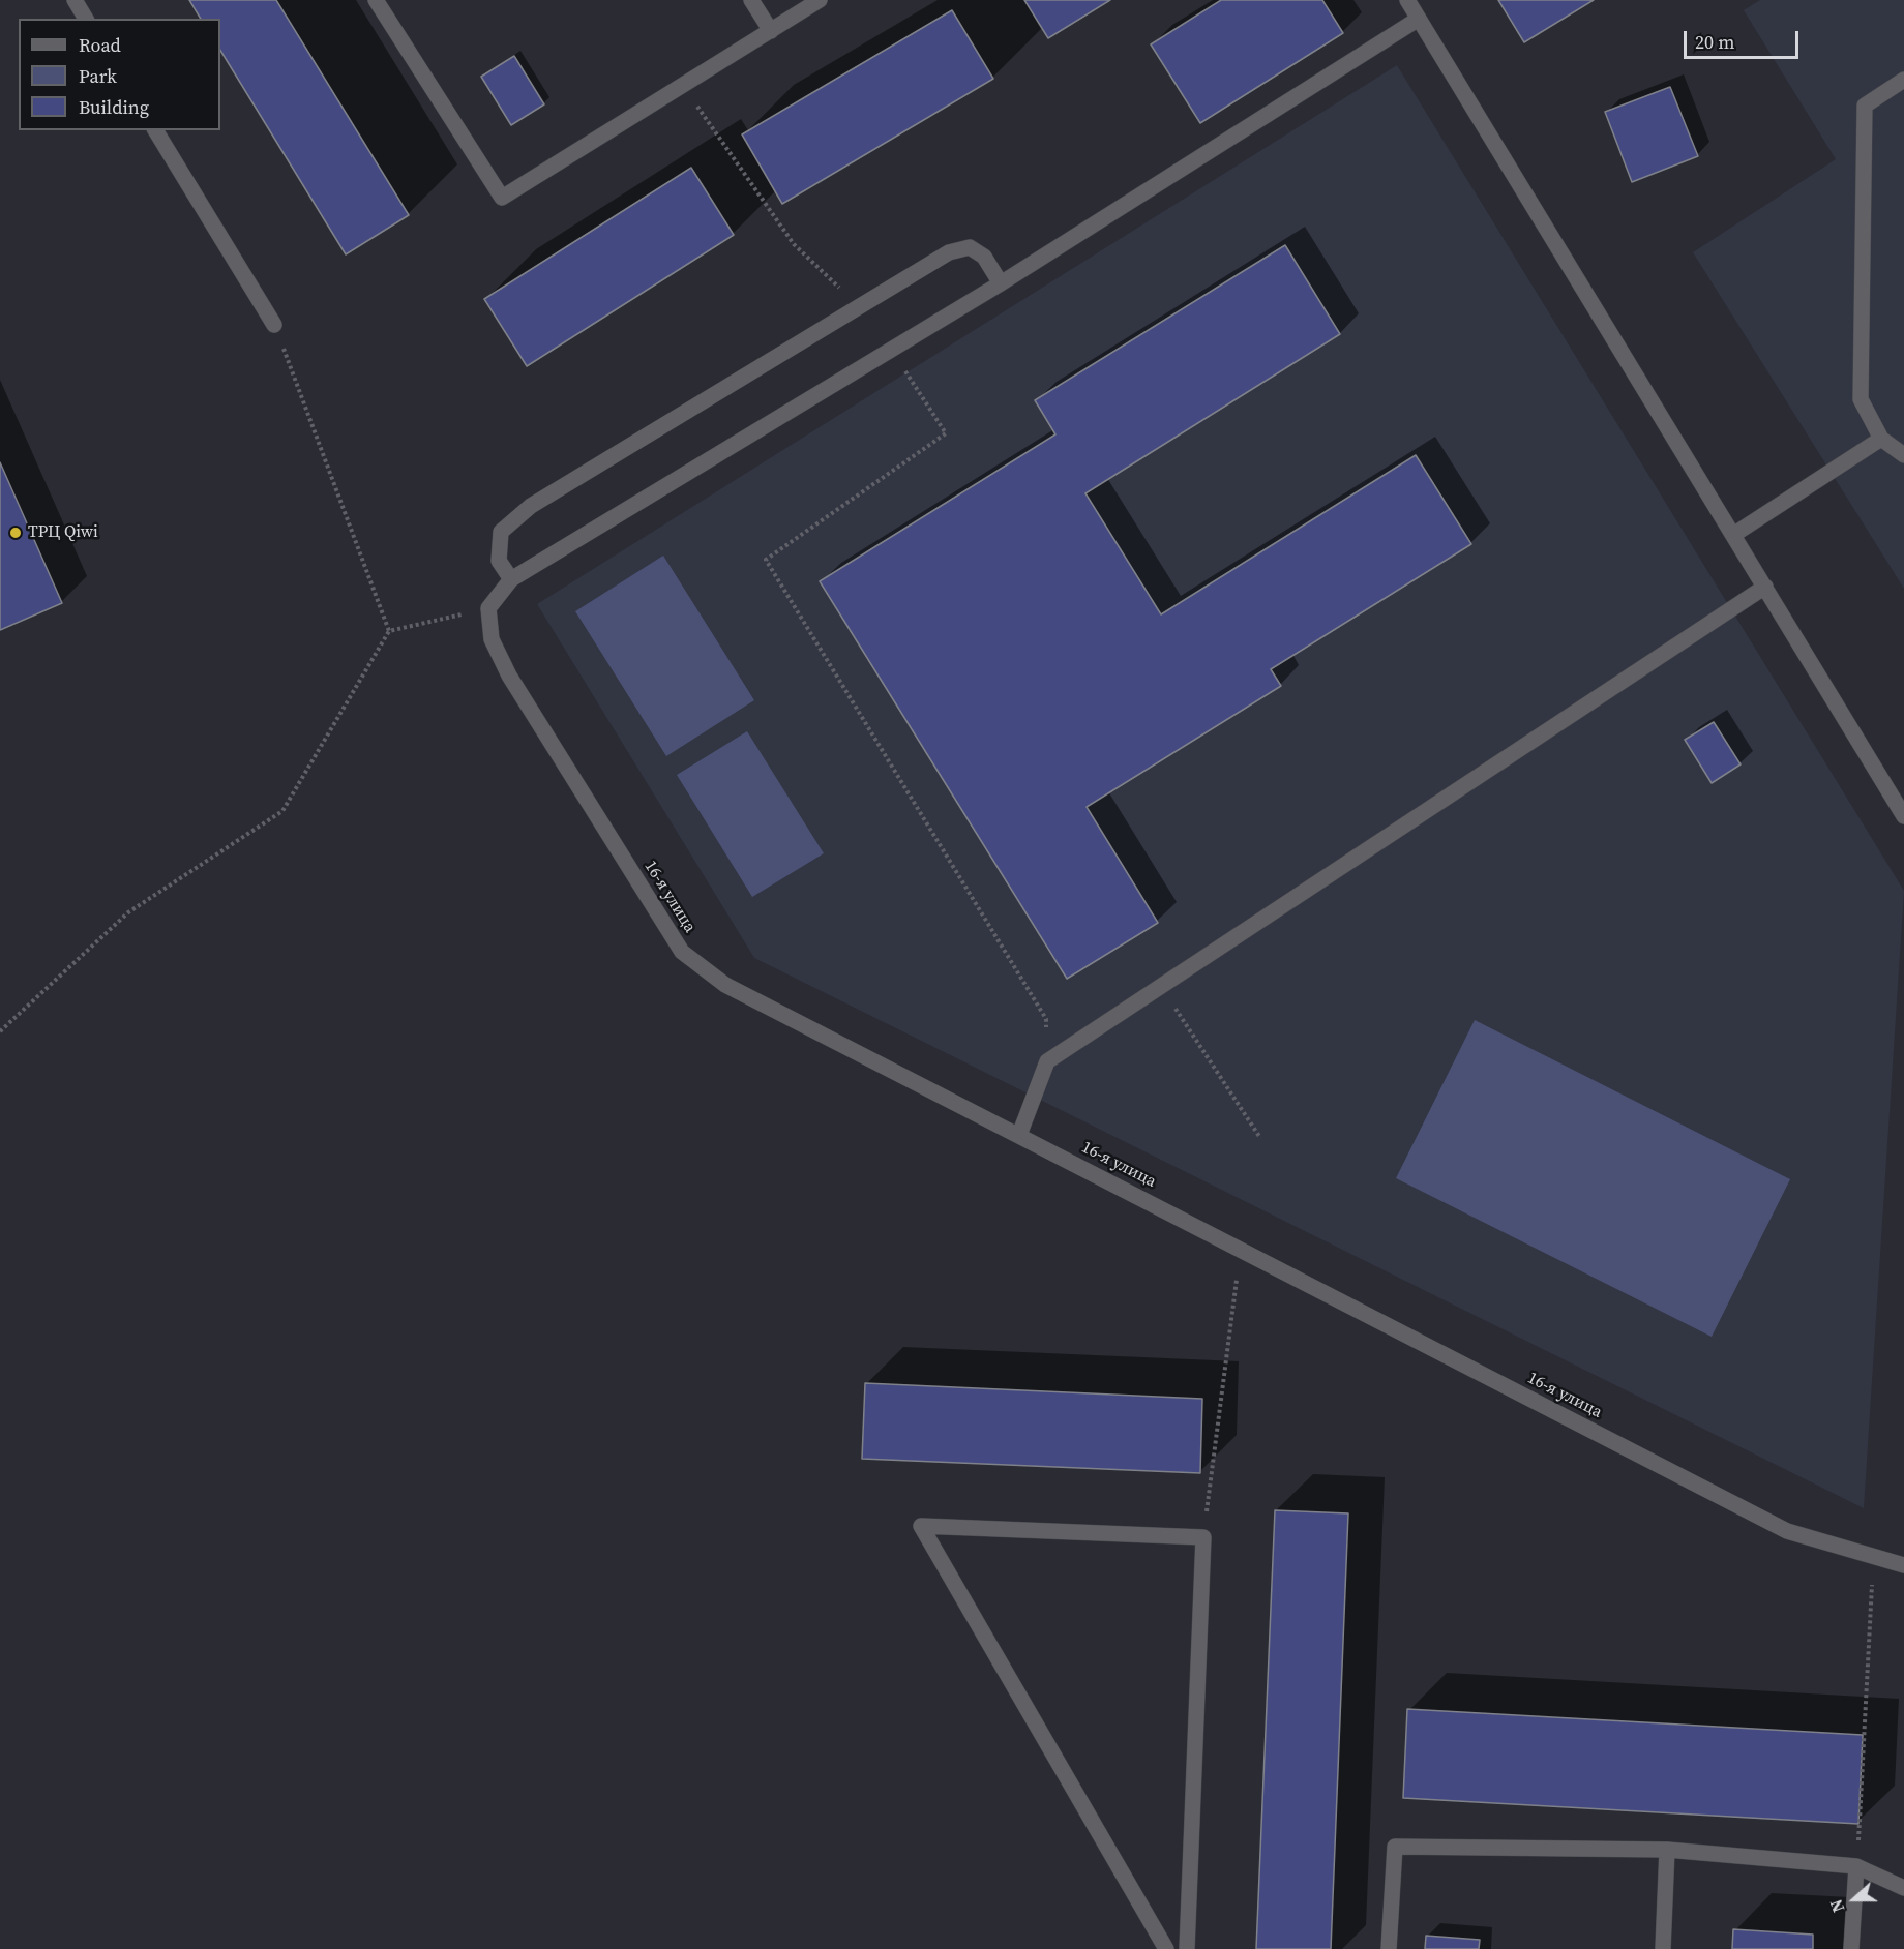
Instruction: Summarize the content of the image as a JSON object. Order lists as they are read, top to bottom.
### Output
{
  "streets": {
    "street": ["16-я улица"]
  },
  "places": ["ТРЦ Qiwi"],
  "legend": ["Road", "Park", "Building"],
  "scale_bar": "20 m",
  "north": "left"
}
